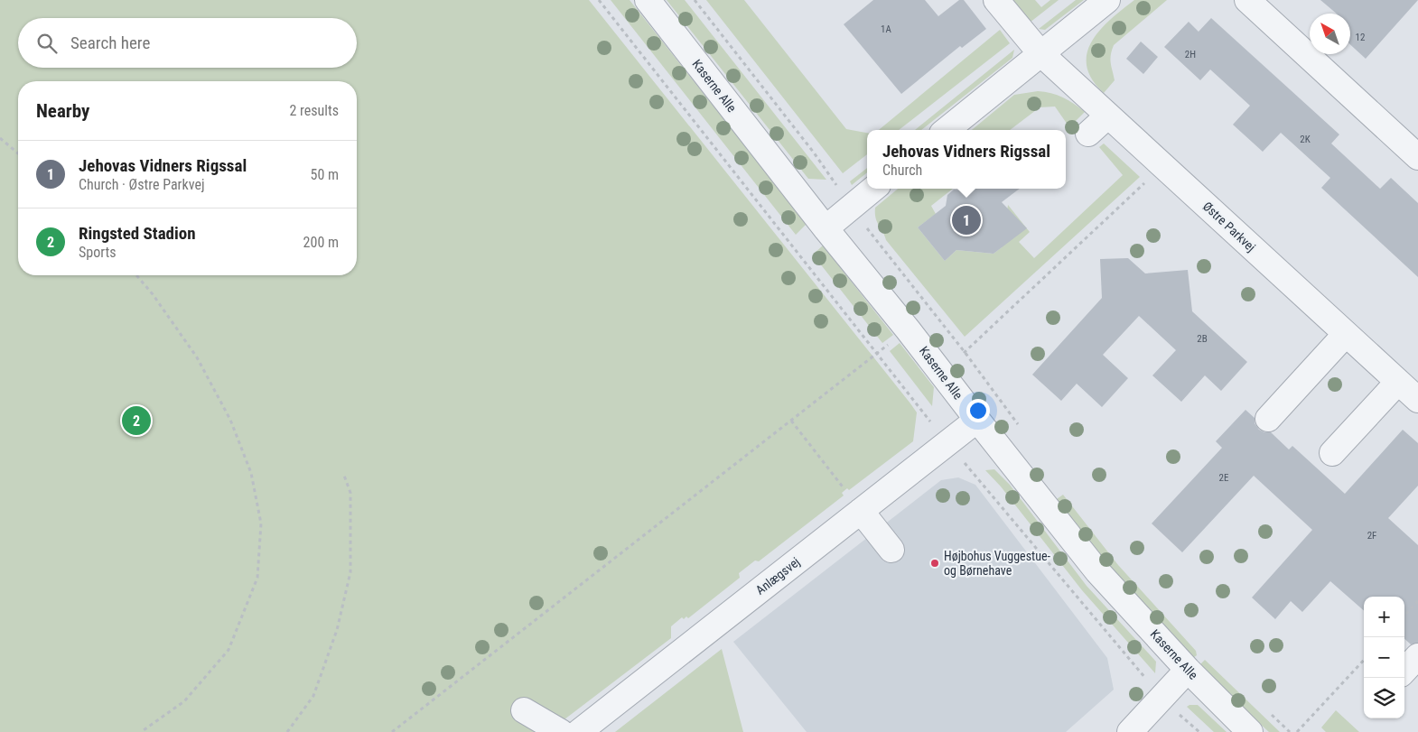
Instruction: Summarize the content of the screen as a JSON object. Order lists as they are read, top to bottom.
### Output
{
  "streets": {
    "street": ["Kaserne Alle", "Østre Parkvej", "Anlægsvej"]
  },
  "crossings": [
    ["Kaserne Alle", "Anlægsvej"]
  ],
  "places": ["Højbohus Vuggestue- og Børnehave"],
  "house_numbers": [
    "1A",
    "12",
    "2H",
    "2K",
    "2B",
    "2E",
    "2F"
  ],
  "north": "top left",
  "page": {
    "search": "Search here",
    "heading": ["Nearby", "2 results"],
    "popup": ["Jehovas Vidners Rigssal", "Church"],
    "list": [
      {
        "mark": "1",
        "name": "Jehovas Vidners Rigssal",
        "note": "Church · Østre Parkvej",
        "value": "50 m"
      },
      {
        "mark": "2",
        "name": "Ringsted Stadion",
        "note": "Sports",
        "value": "200 m"
      }
    ],
    "pins": ["1", "2"],
    "map_buttons": ["+", "−"]
  }
}
